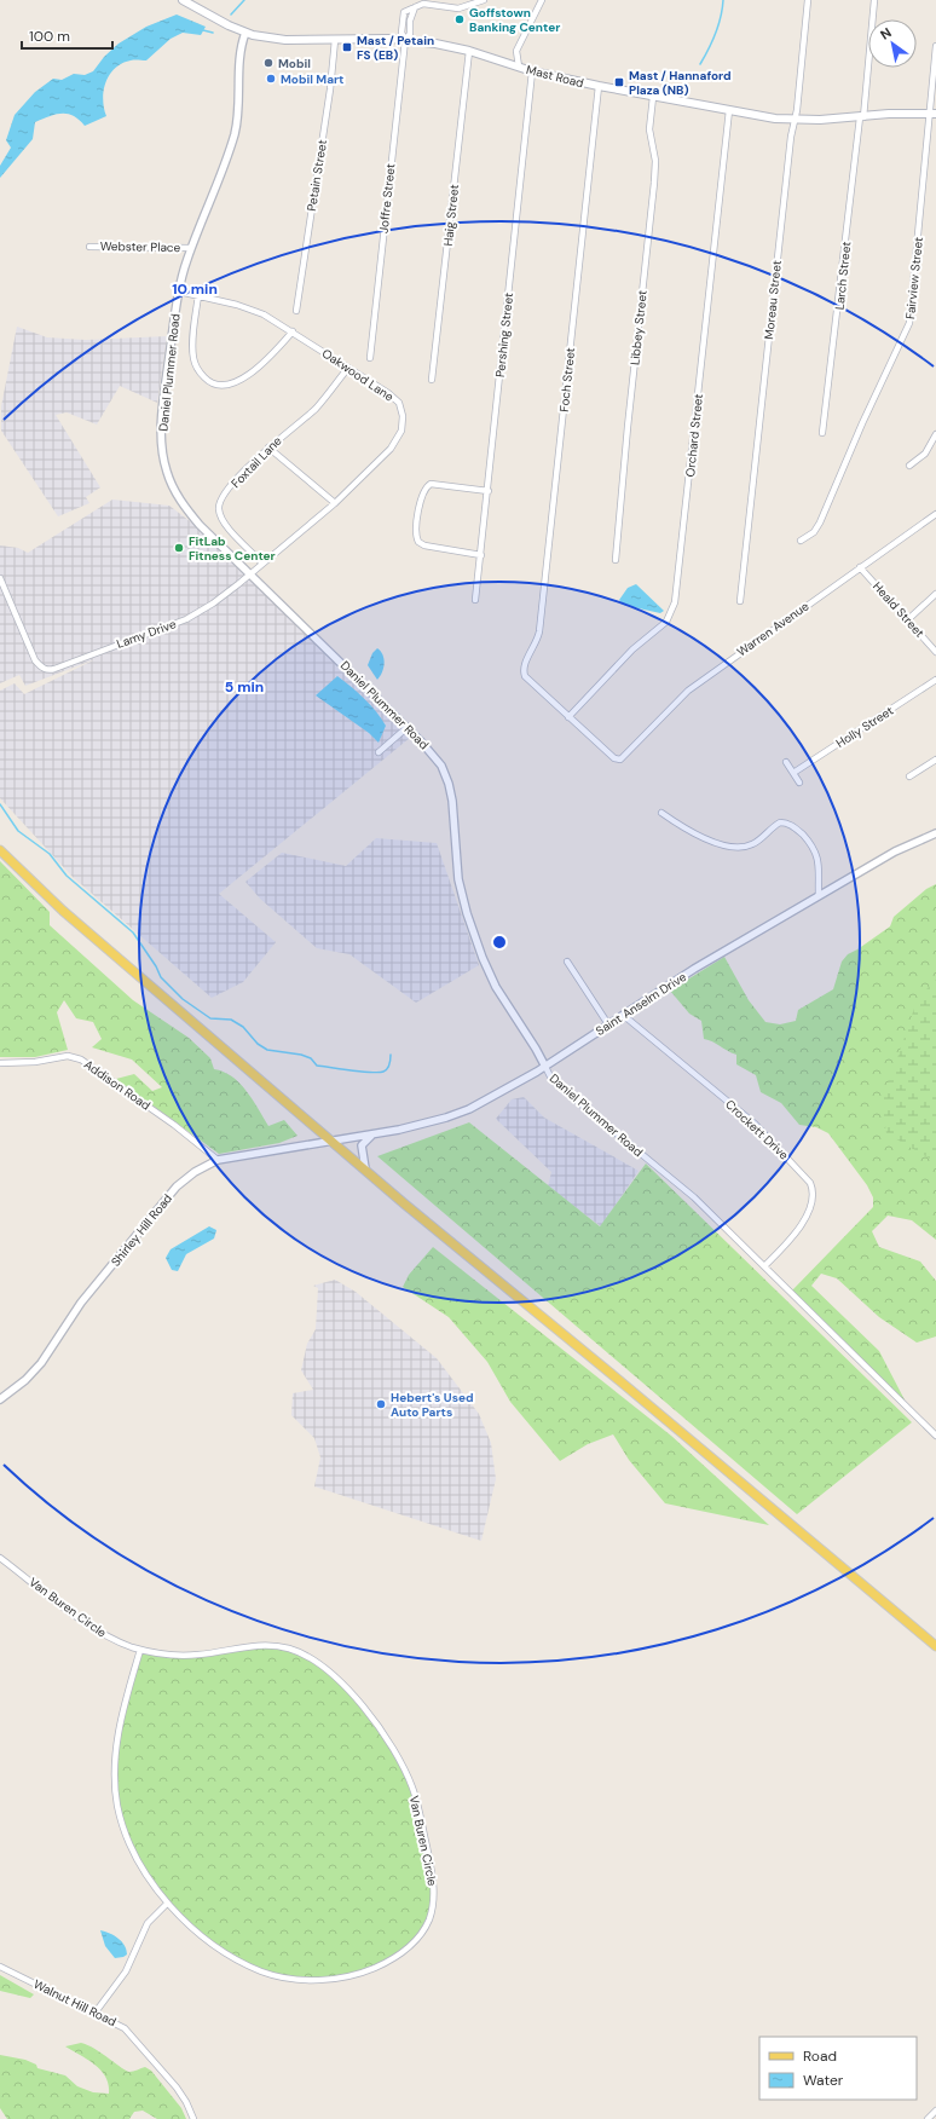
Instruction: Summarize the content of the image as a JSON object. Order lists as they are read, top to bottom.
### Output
{
  "streets": {
    "main road": ["Mast Road"],
    "street": [
      "Petain Street",
      "Joffre Street",
      "Haig Street",
      "Webster Place",
      "Larch Street",
      "Fairview Street",
      "Moreau Street",
      "Libbey Street",
      "Pershing Street",
      "Daniel Plummer Road",
      "Oakwood Lane",
      "Foch Street",
      "Orchard Street",
      "Foxtail Lane",
      "Heald Street",
      "Warren Avenue",
      "Lamy Drive",
      "Holly Street",
      "Saint Anselm Drive",
      "Addison Road",
      "Crockett Drive",
      "Shirley Hill Road",
      "Van Buren Circle",
      "Walnut Hill Road"
    ]
  },
  "crossings": [
    ["Mast Road", "Petain Street"],
    ["Mast Road", "Joffre Street"],
    ["Mast Road", "Haig Street"],
    ["Mast Road", "Larch Street"],
    ["Mast Road", "Fairview Street"],
    ["Mast Road", "Moreau Street"],
    ["Mast Road", "Libbey Street"],
    ["Mast Road", "Pershing Street"],
    ["Mast Road", "Daniel Plummer Road"],
    ["Mast Road", "Foch Street"],
    ["Mast Road", "Orchard Street"],
    ["Webster Place", "Daniel Plummer Road"],
    ["Daniel Plummer Road", "Oakwood Lane"],
    ["Daniel Plummer Road", "Lamy Drive"],
    ["Daniel Plummer Road", "Saint Anselm Drive"],
    ["Daniel Plummer Road", "Crockett Drive"],
    ["Oakwood Lane", "Foxtail Lane"],
    ["Oakwood Lane", "Lamy Drive"],
    ["Foch Street", "Orchard Street"],
    ["Foch Street", "Warren Avenue"],
    ["Orchard Street", "Warren Avenue"],
    ["Heald Street", "Warren Avenue"],
    ["Saint Anselm Drive", "Crockett Drive"],
    ["Saint Anselm Drive", "Shirley Hill Road"],
    ["Addison Road", "Shirley Hill Road"]
  ],
  "places": {
    "other": [
      "Goffstown Banking Center",
      "Mobil",
      "Mobil Mart",
      "FitLab Fitness Center",
      "Hebert's Used Auto Parts"
    ],
    "transit": ["Mast / Petain FS (EB)", "Mast / Hannaford Plaza (NB)"]
  },
  "legend": ["Road", "Water"],
  "scale_bar": "100 m",
  "north": "top left",
  "rings": ["10 min", "5 min"]
}
